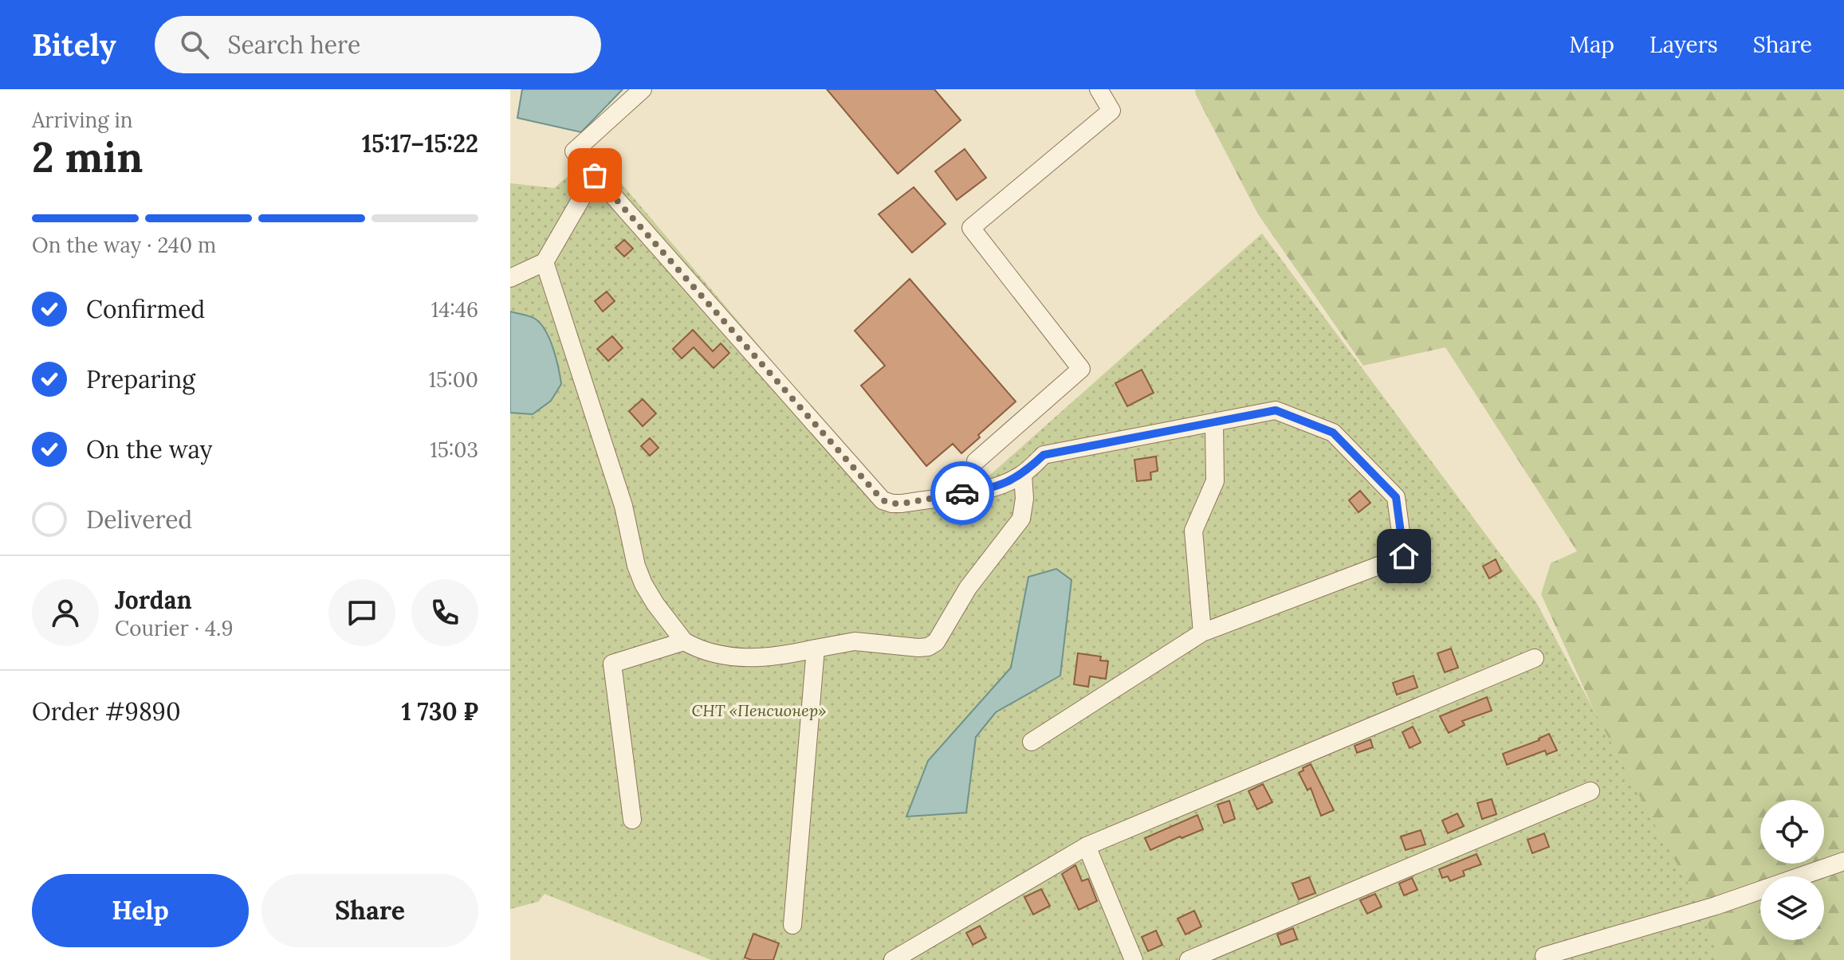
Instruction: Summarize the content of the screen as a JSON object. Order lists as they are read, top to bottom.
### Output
{
  "parks": ["СНТ «Пенсионер»"],
  "page": {
    "header": "Bitely",
    "search": "Search here",
    "nav": ["Map", "Layers", "Share"],
    "heading": ["2 min", "Arriving in", "15:17–15:22"],
    "panel": [
      "Jordan",
      "Courier · 4.9",
      "Order #9890",
      "1 730 ₽"
    ],
    "bar": "On the way · 240 m",
    "list": [
      ["Confirmed", "14:46"],
      ["Preparing", "15:00"],
      ["On the way", "15:03"],
      "Delivered"
    ],
    "buttons": ["Help", "Share"]
  }
}
